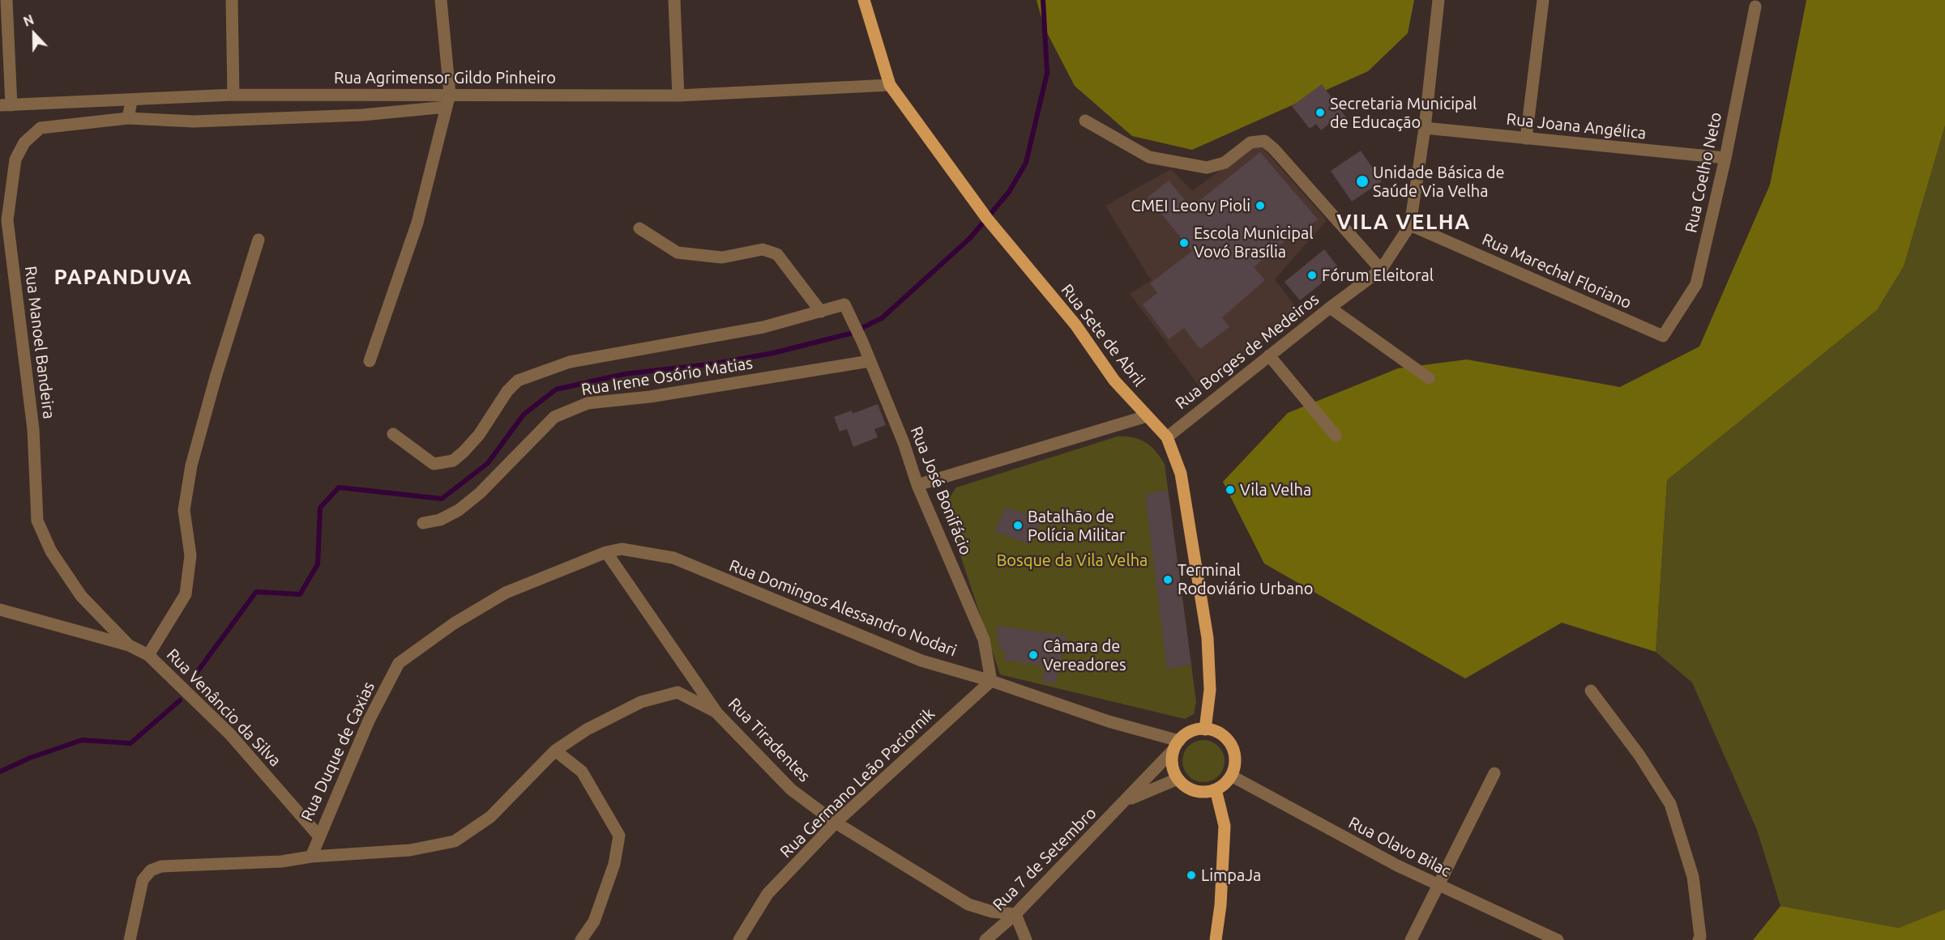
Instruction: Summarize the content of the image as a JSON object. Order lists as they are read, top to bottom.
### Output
{
  "streets": {
    "main road": ["Rua Sete de Abril"],
    "street": [
      "Rua Agrimensor Gildo Pinheiro",
      "Rua Joana Angélica",
      "Rua Coelho Neto",
      "Rua Marechal Floriano",
      "Rua Manoel Bandeira",
      "Rua Borges de Medeiros",
      "Rua Irene Osório Matias",
      "Rua José Bonifácio",
      "Rua Domingos Alessandro Nodari",
      "Rua Venâncio da Silva",
      "Rua Tiradentes",
      "Rua Duque de Caxias",
      "Rua Germano Leão Paciornik",
      "Rua Olavo Bilac",
      "Rua 7 de Setembro"
    ]
  },
  "crossings": [
    ["Rua Agrimensor Gildo Pinheiro", "Rua Sete de Abril"],
    ["Rua Joana Angélica", "Rua Coelho Neto"],
    ["Rua Joana Angélica", "Rua Borges de Medeiros"],
    ["Rua Coelho Neto", "Rua Marechal Floriano"],
    ["Rua Marechal Floriano", "Rua Borges de Medeiros"],
    ["Rua Sete de Abril", "Rua Borges de Medeiros"],
    ["Rua Sete de Abril", "Rua Domingos Alessandro Nodari"],
    ["Rua Sete de Abril", "Rua Olavo Bilac"],
    ["Rua Sete de Abril", "Rua 7 de Setembro"],
    ["Rua Manoel Bandeira", "Rua Venâncio da Silva"],
    ["Rua Irene Osório Matias", "Rua José Bonifácio"],
    ["Rua José Bonifácio", "Rua Domingos Alessandro Nodari"],
    ["Rua José Bonifácio", "Rua Germano Leão Paciornik"],
    ["Rua Domingos Alessandro Nodari", "Rua Tiradentes"],
    ["Rua Domingos Alessandro Nodari", "Rua Duque de Caxias"],
    ["Rua Domingos Alessandro Nodari", "Rua Germano Leão Paciornik"],
    ["Rua Domingos Alessandro Nodari", "Rua Olavo Bilac"],
    ["Rua Domingos Alessandro Nodari", "Rua 7 de Setembro"],
    ["Rua Venâncio da Silva", "Rua Duque de Caxias"],
    ["Rua Tiradentes", "Rua Duque de Caxias"],
    ["Rua Tiradentes", "Rua Germano Leão Paciornik"],
    ["Rua Tiradentes", "Rua 7 de Setembro"],
    ["Rua Olavo Bilac", "Rua 7 de Setembro"]
  ],
  "districts": ["VILA VELHA", "PAPANDUVA"],
  "parks": ["Bosque da Vila Velha"],
  "places": [
    "Secretaria Municipal de Educação",
    "Unidade Básica de Saúde Via Velha",
    "CMEI Leony Pioli",
    "Escola Municipal Vovó Brasília",
    "Fórum Eleitoral",
    "Vila Velha",
    "Batalhão de Polícia Militar",
    "Terminal Rodoviário Urbano",
    "Câmara de Vereadores",
    "LimpaJa"
  ],
  "north": "top"
}
